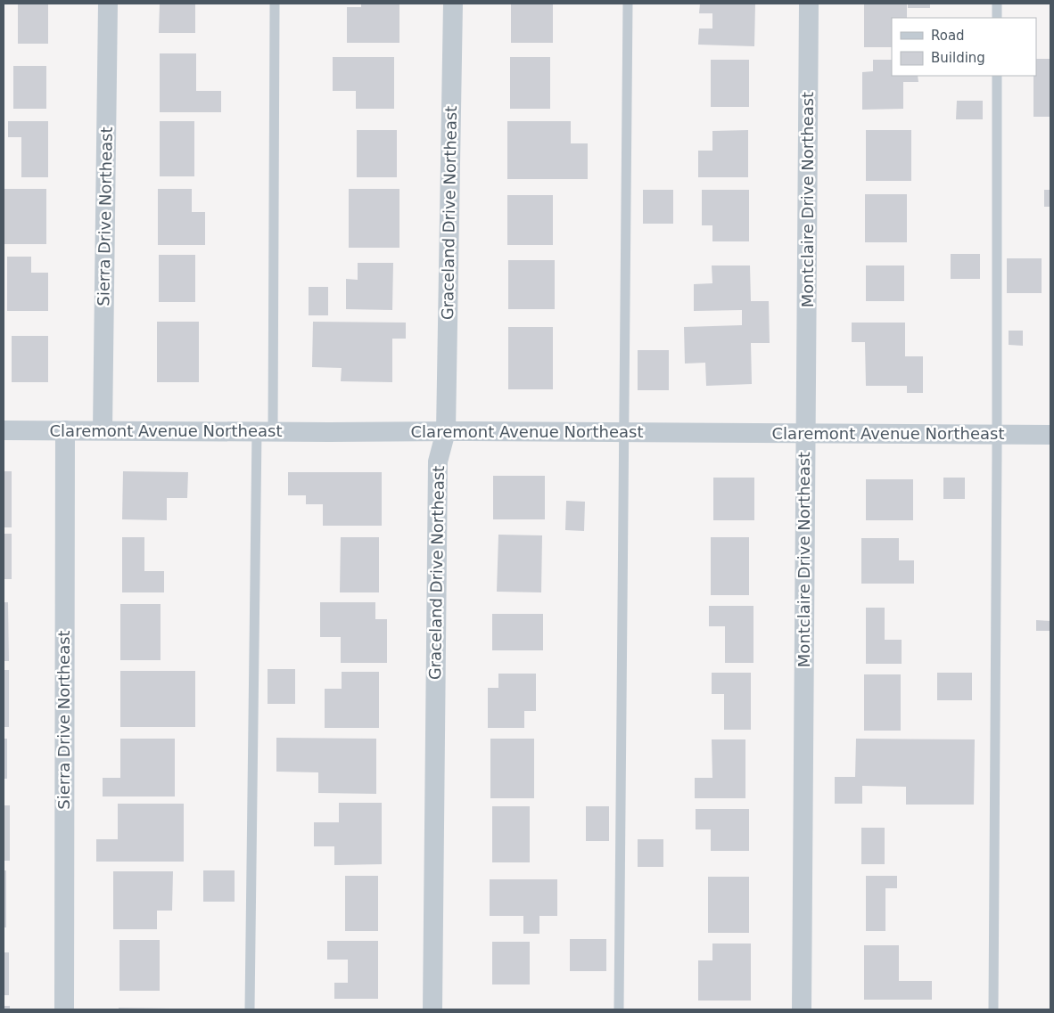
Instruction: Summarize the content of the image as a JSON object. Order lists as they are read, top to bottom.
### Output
{
  "streets": {
    "street": [
      "Montclaire Drive Northeast",
      "Graceland Drive Northeast",
      "Sierra Drive Northeast",
      "Claremont Avenue Northeast"
    ]
  },
  "crossings": [
    ["Montclaire Drive Northeast", "Claremont Avenue Northeast"],
    ["Graceland Drive Northeast", "Claremont Avenue Northeast"],
    ["Sierra Drive Northeast", "Claremont Avenue Northeast"]
  ],
  "legend": ["Road", "Building"]
}
